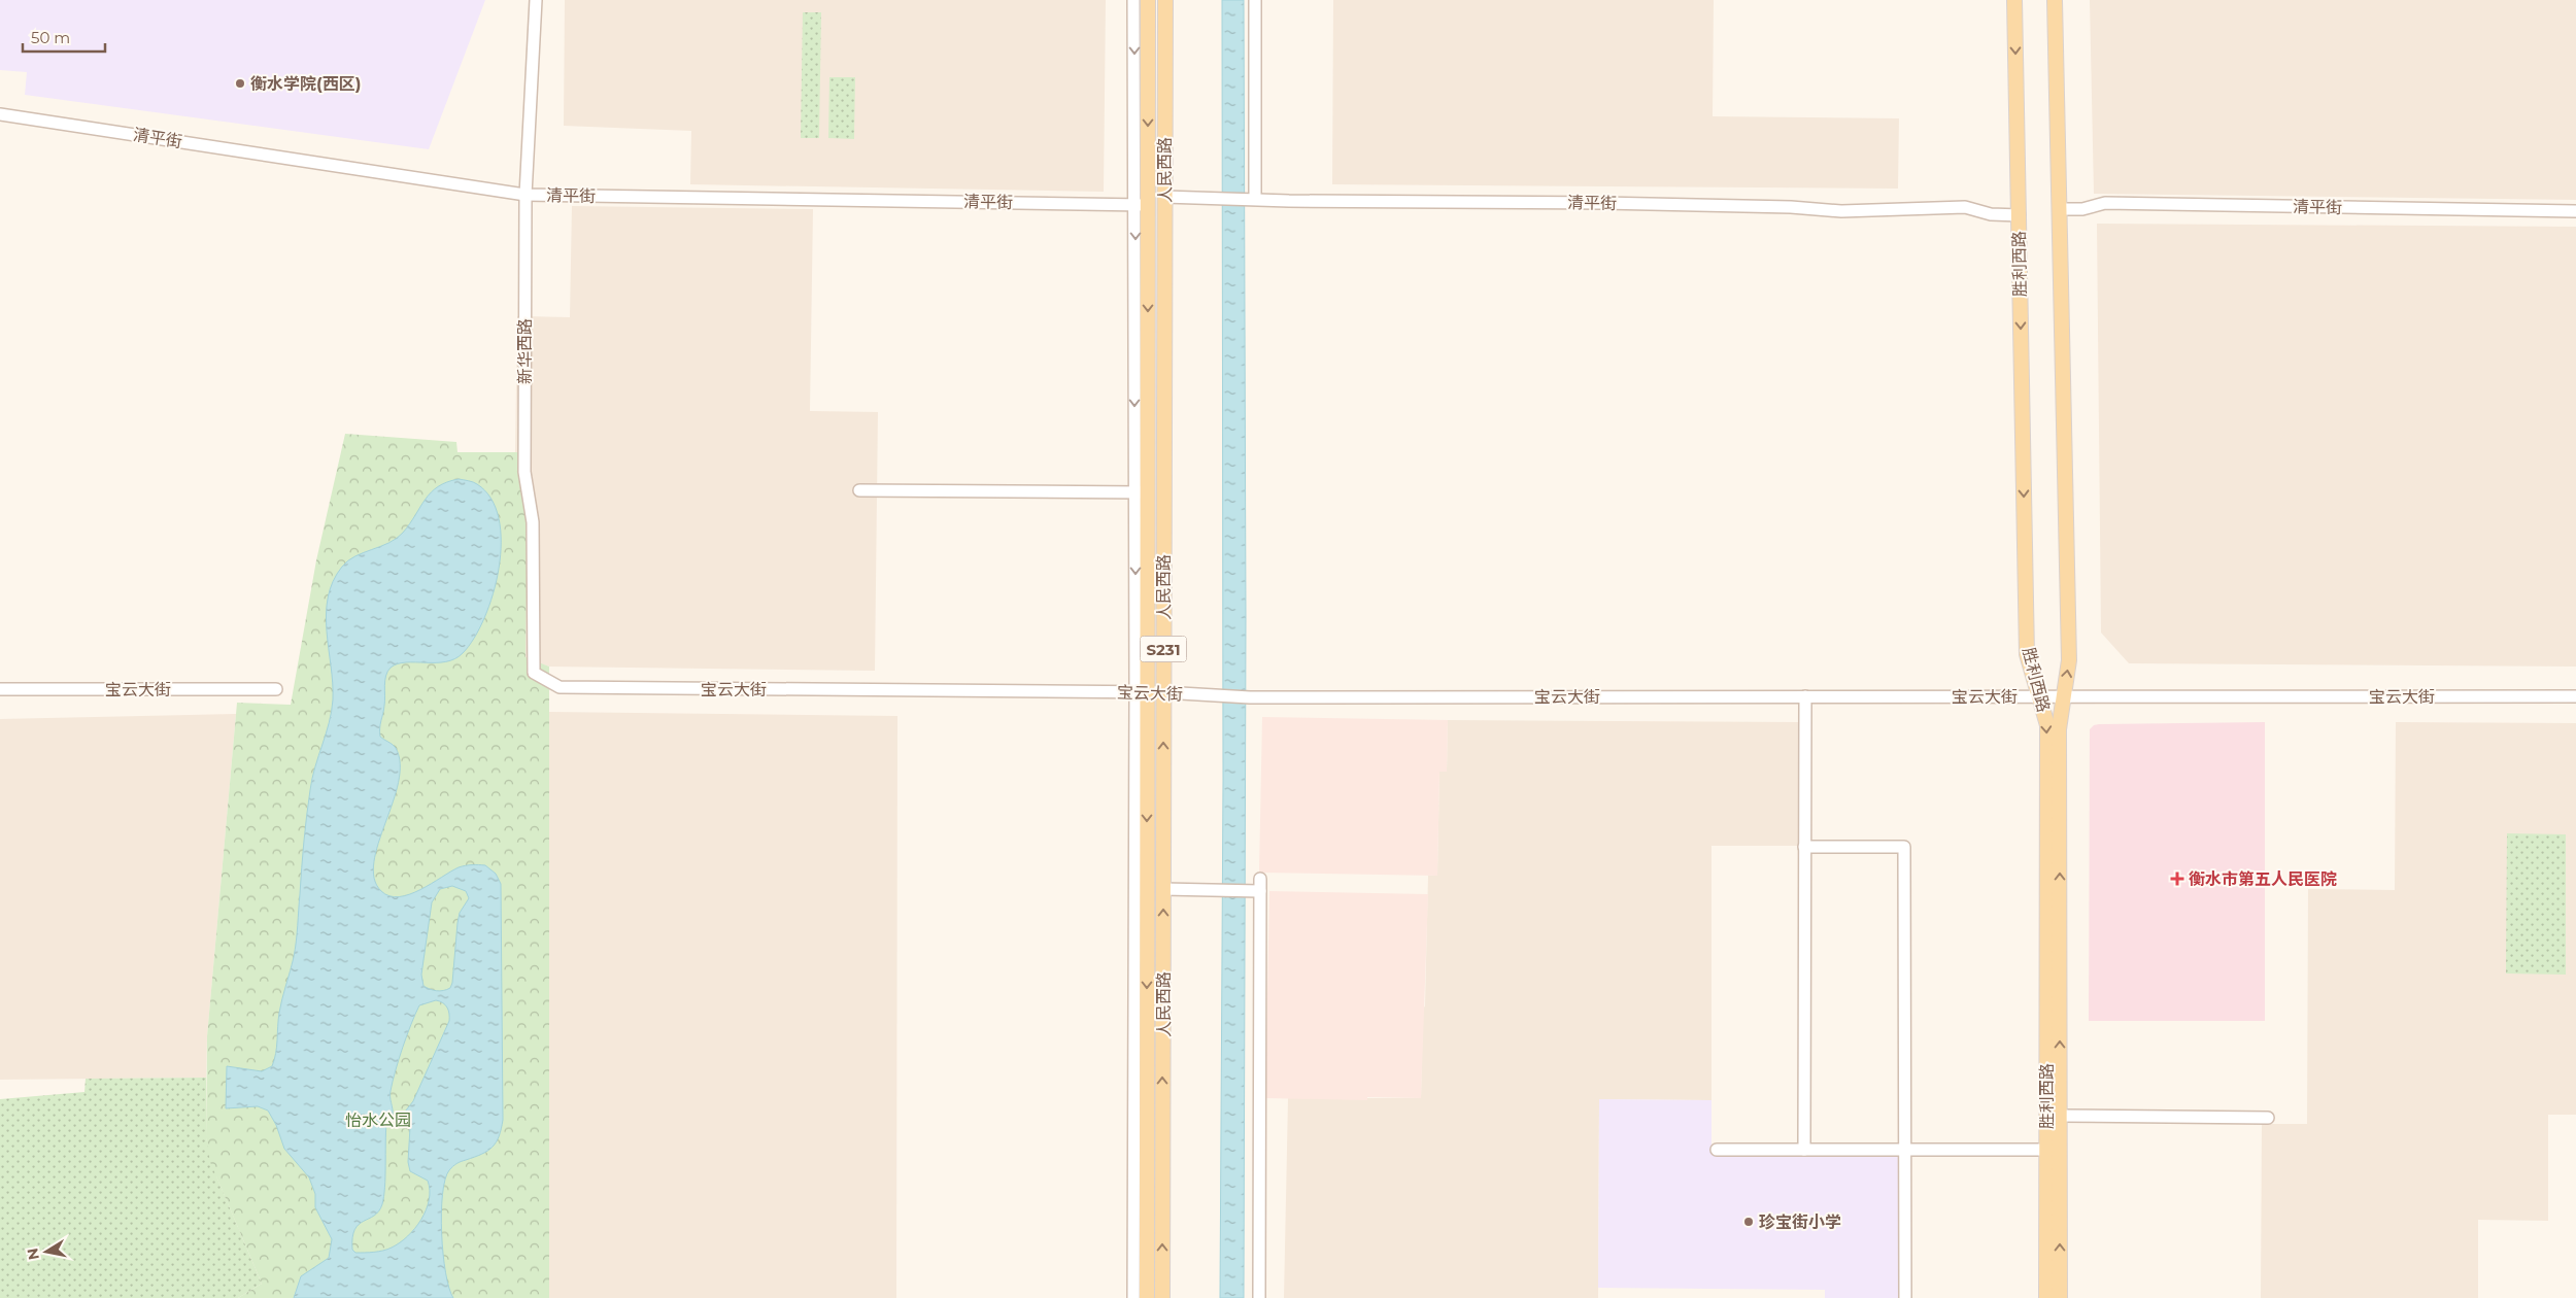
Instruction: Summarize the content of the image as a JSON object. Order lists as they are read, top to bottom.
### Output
{
  "streets": {
    "main road": ["人民西路", "胜利西路", "S231"],
    "street": ["清平街", "新华西路", "宝云大街"]
  },
  "crossings": [
    ["清平街", "人民西路"],
    ["清平街", "胜利西路"],
    ["清平街", "新华西路"],
    ["人民西路", "宝云大街"],
    ["胜利西路", "宝云大街"],
    ["新华西路", "宝云大街"]
  ],
  "parks": ["怡水公园"],
  "places": {
    "other": ["衡水学院(西区)", "珍宝街小学"],
    "health": ["衡水市第五人民医院"]
  },
  "scale_bar": "50 m",
  "north": "left"
}
